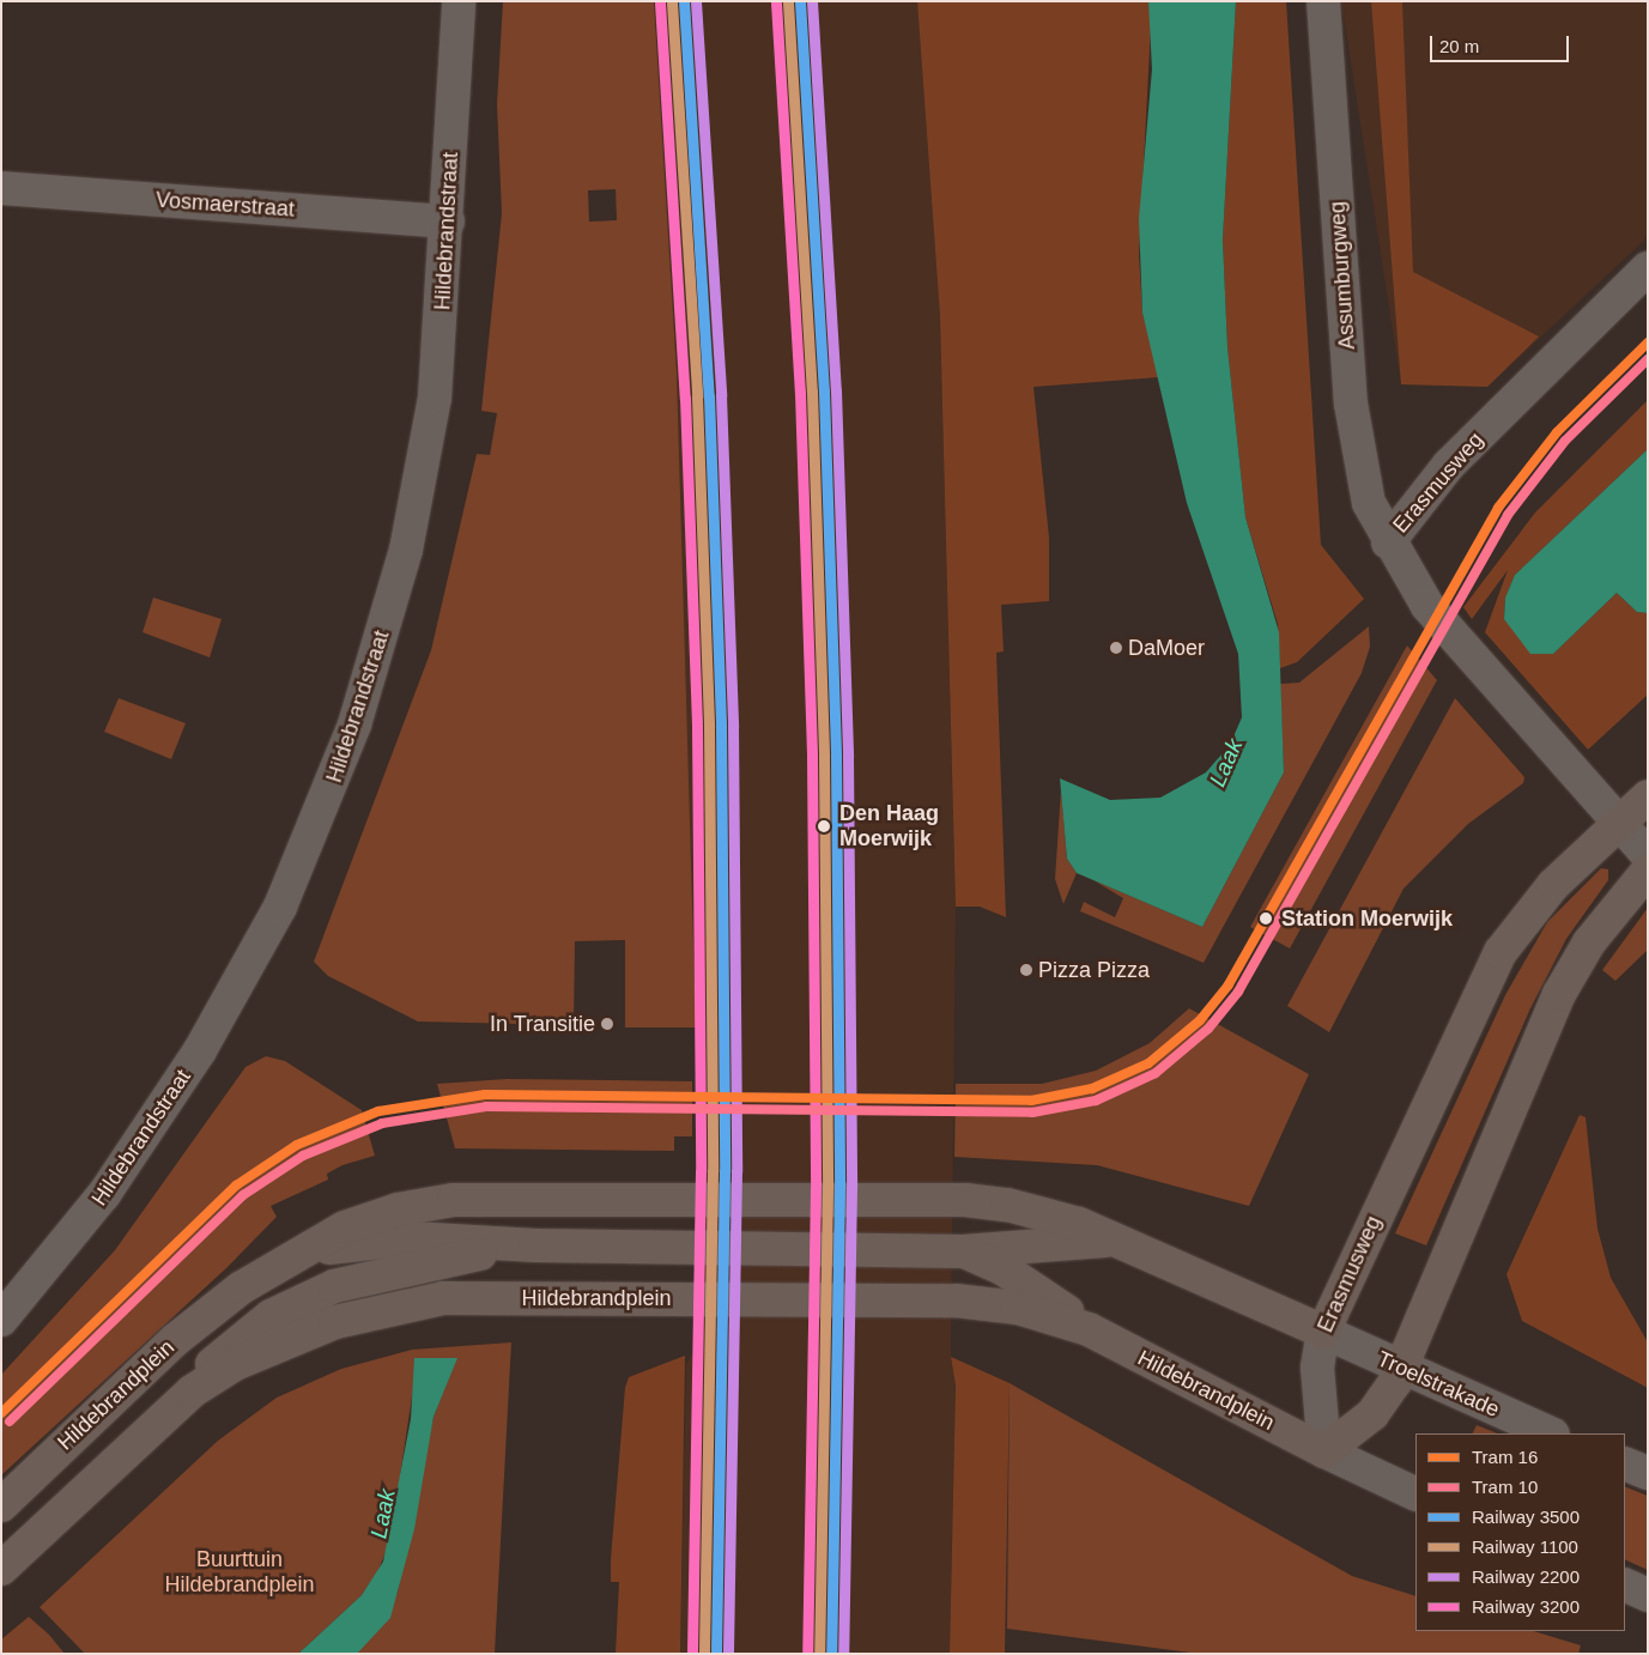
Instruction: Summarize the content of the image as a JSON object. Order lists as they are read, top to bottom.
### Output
{
  "streets": {
    "main road": ["Erasmusweg", "Hildebrandplein"],
    "street": [
      "Vosmaerstraat",
      "Hildebrandstraat",
      "Assumburgweg",
      "Troelstrakade"
    ]
  },
  "crossings": [
    ["Vosmaerstraat", "Hildebrandstraat"],
    ["Assumburgweg", "Erasmusweg"],
    ["Erasmusweg", "Hildebrandplein"],
    ["Erasmusweg", "Troelstrakade"],
    ["Hildebrandplein", "Troelstrakade"]
  ],
  "water": ["Laak"],
  "parks": ["Buurttuin Hildebrandplein"],
  "places": [
    "DaMoer",
    "Den Haag Moerwijk",
    "Station Moerwijk",
    "Pizza Pizza",
    "In Transitie"
  ],
  "lines": [
    "rail line 3500",
    "rail line 2200",
    "rail line 1100",
    "rail line 3200",
    "tram line 16",
    "tram line 10"
  ],
  "legend": [
    "Tram 16",
    "Tram 10",
    "Railway 3500",
    "Railway 1100",
    "Railway 2200",
    "Railway 3200"
  ],
  "scale_bar": "20 m"
}
